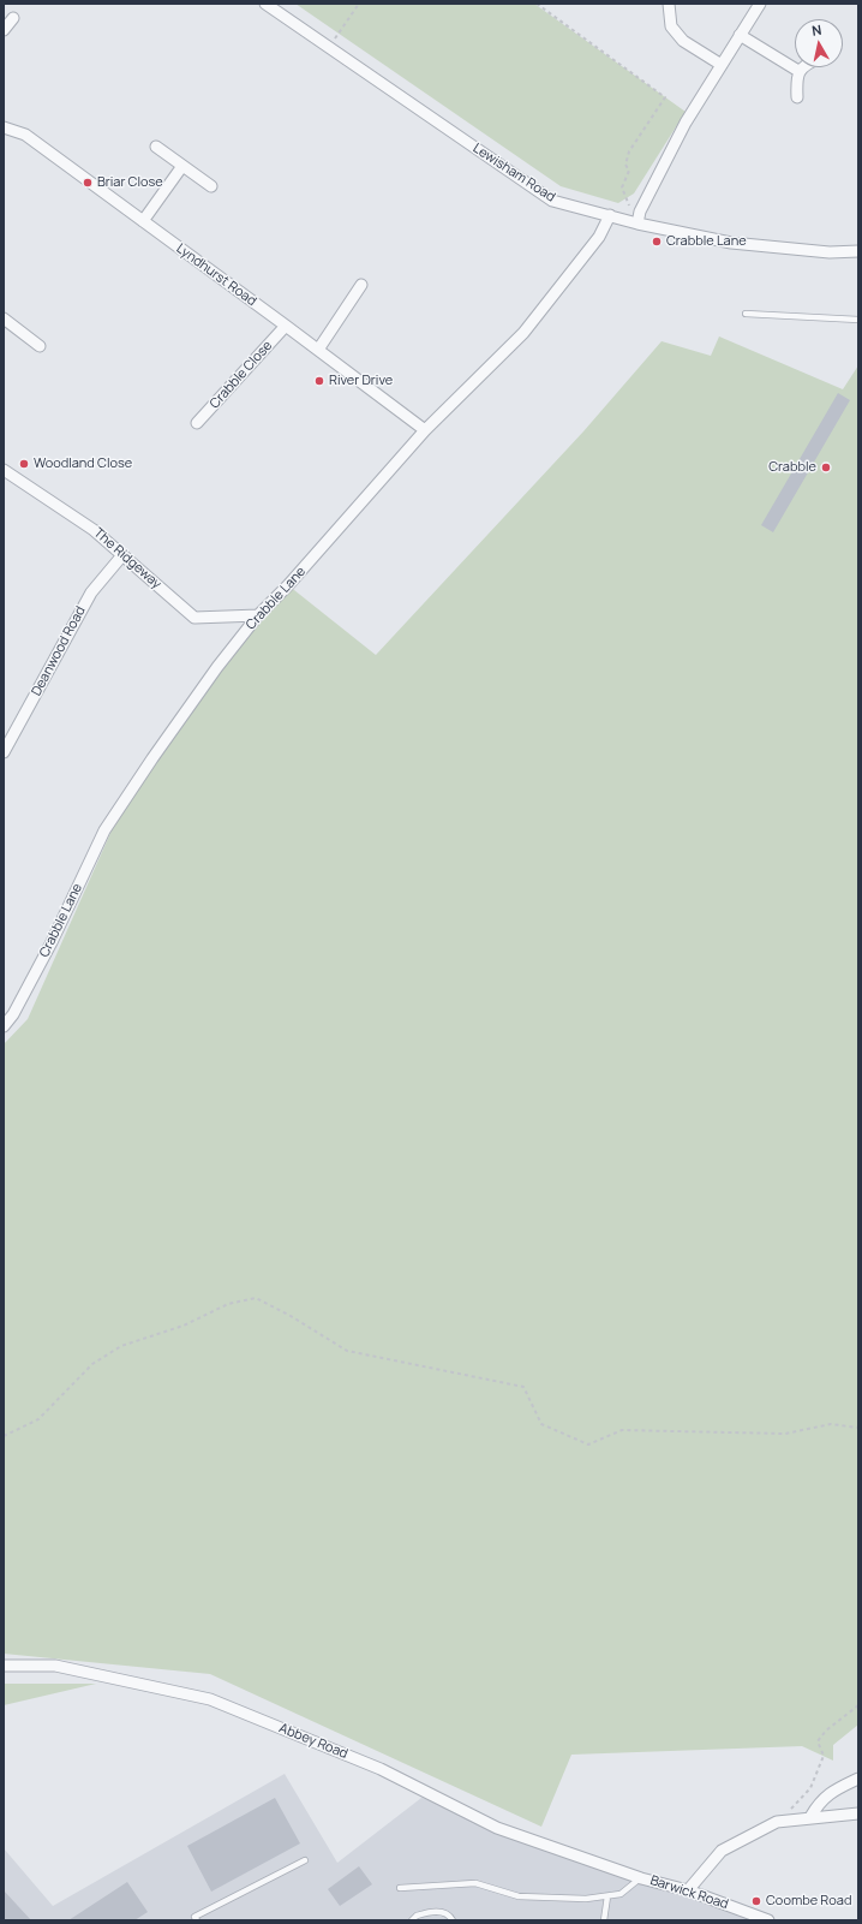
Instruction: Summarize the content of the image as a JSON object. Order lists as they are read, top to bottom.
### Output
{
  "streets": {
    "street": [
      "Lewisham Road",
      "Lyndhurst Road",
      "Crabble Close",
      "The Ridgeway",
      "Crabble Lane",
      "Deanwood Road",
      "Abbey Road",
      "Barwick Road"
    ]
  },
  "crossings": [
    ["Lewisham Road", "Crabble Lane"],
    ["Lyndhurst Road", "Crabble Close"],
    ["Lyndhurst Road", "Crabble Lane"],
    ["The Ridgeway", "Crabble Lane"],
    ["The Ridgeway", "Deanwood Road"],
    ["Abbey Road", "Barwick Road"]
  ],
  "places": [
    "Briar Close",
    "Crabble Lane",
    "River Drive",
    "Woodland Close",
    "Crabble",
    "Coombe Road"
  ],
  "north": "top"
}
